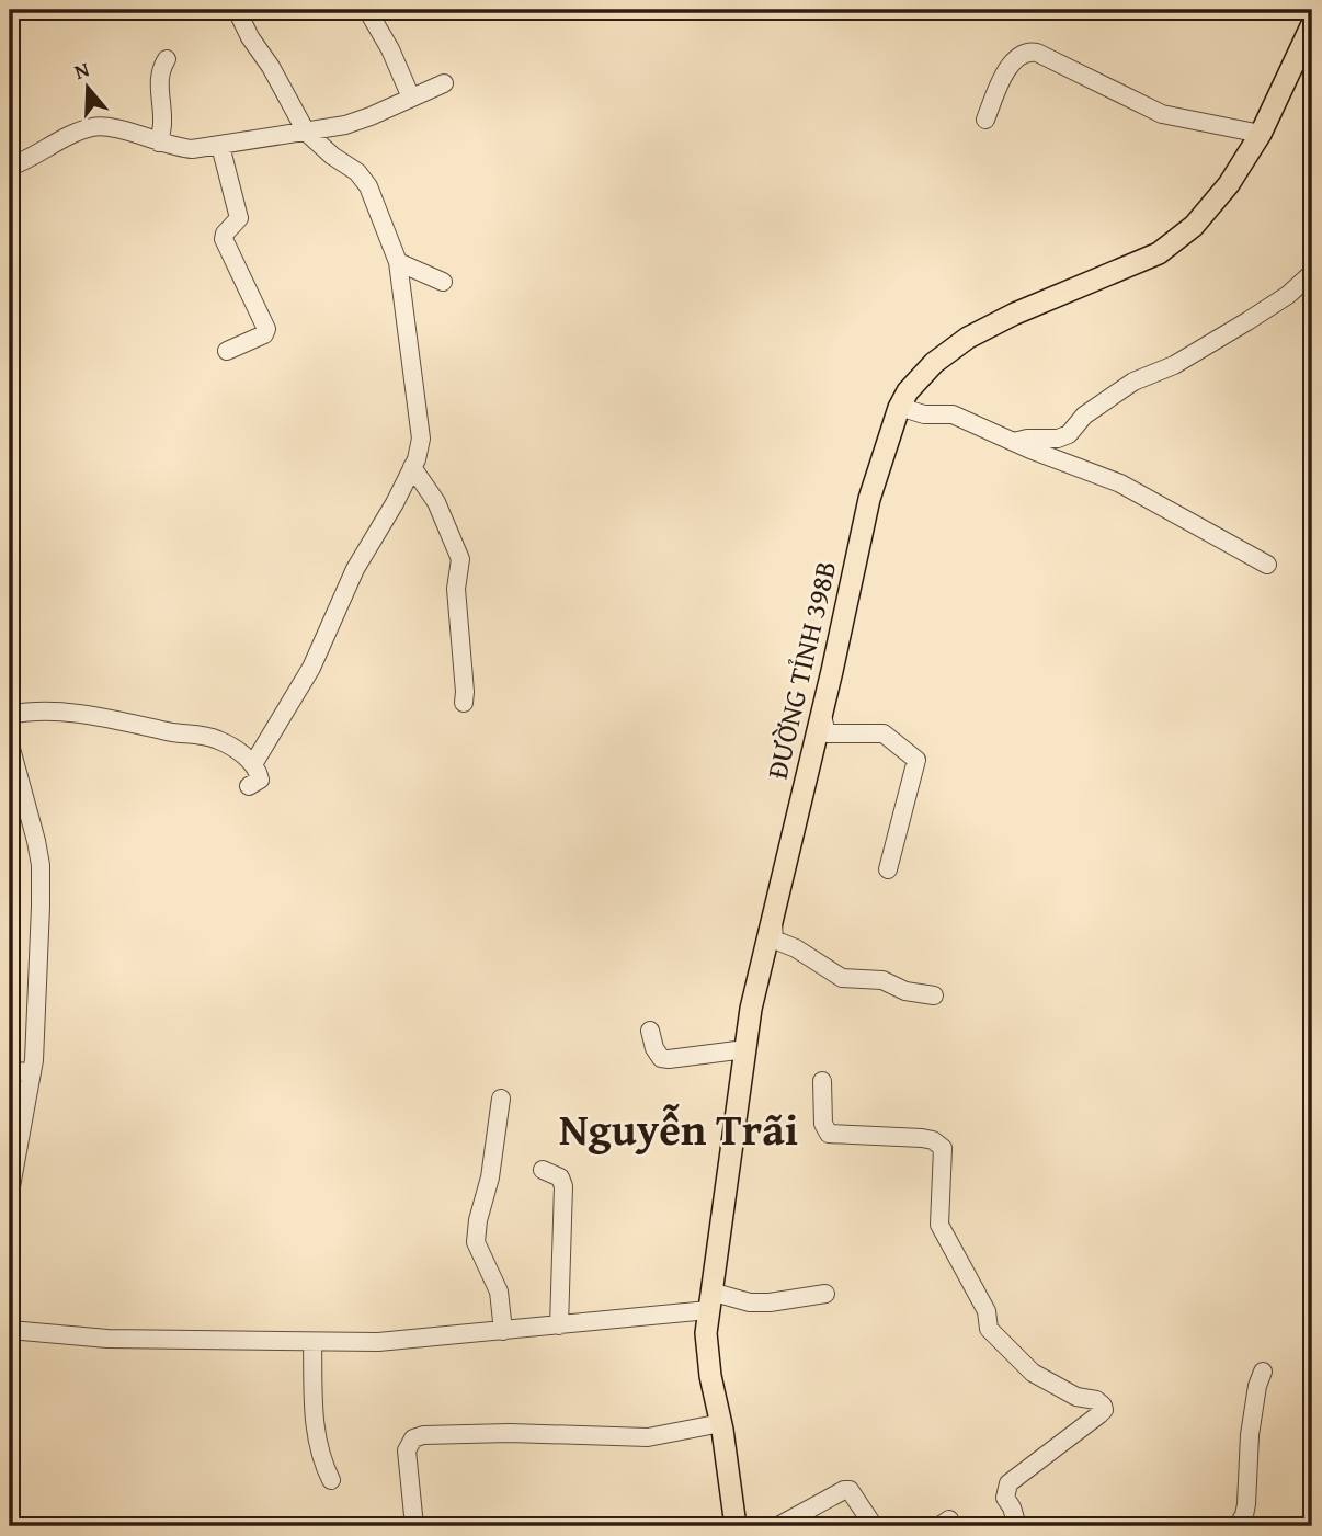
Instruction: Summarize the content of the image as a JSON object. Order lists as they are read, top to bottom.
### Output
{
  "streets": {
    "main road": ["ĐƯỜNG TỈNH 398B"]
  },
  "districts": ["Nguyễn Trãi"],
  "north": "top"
}
